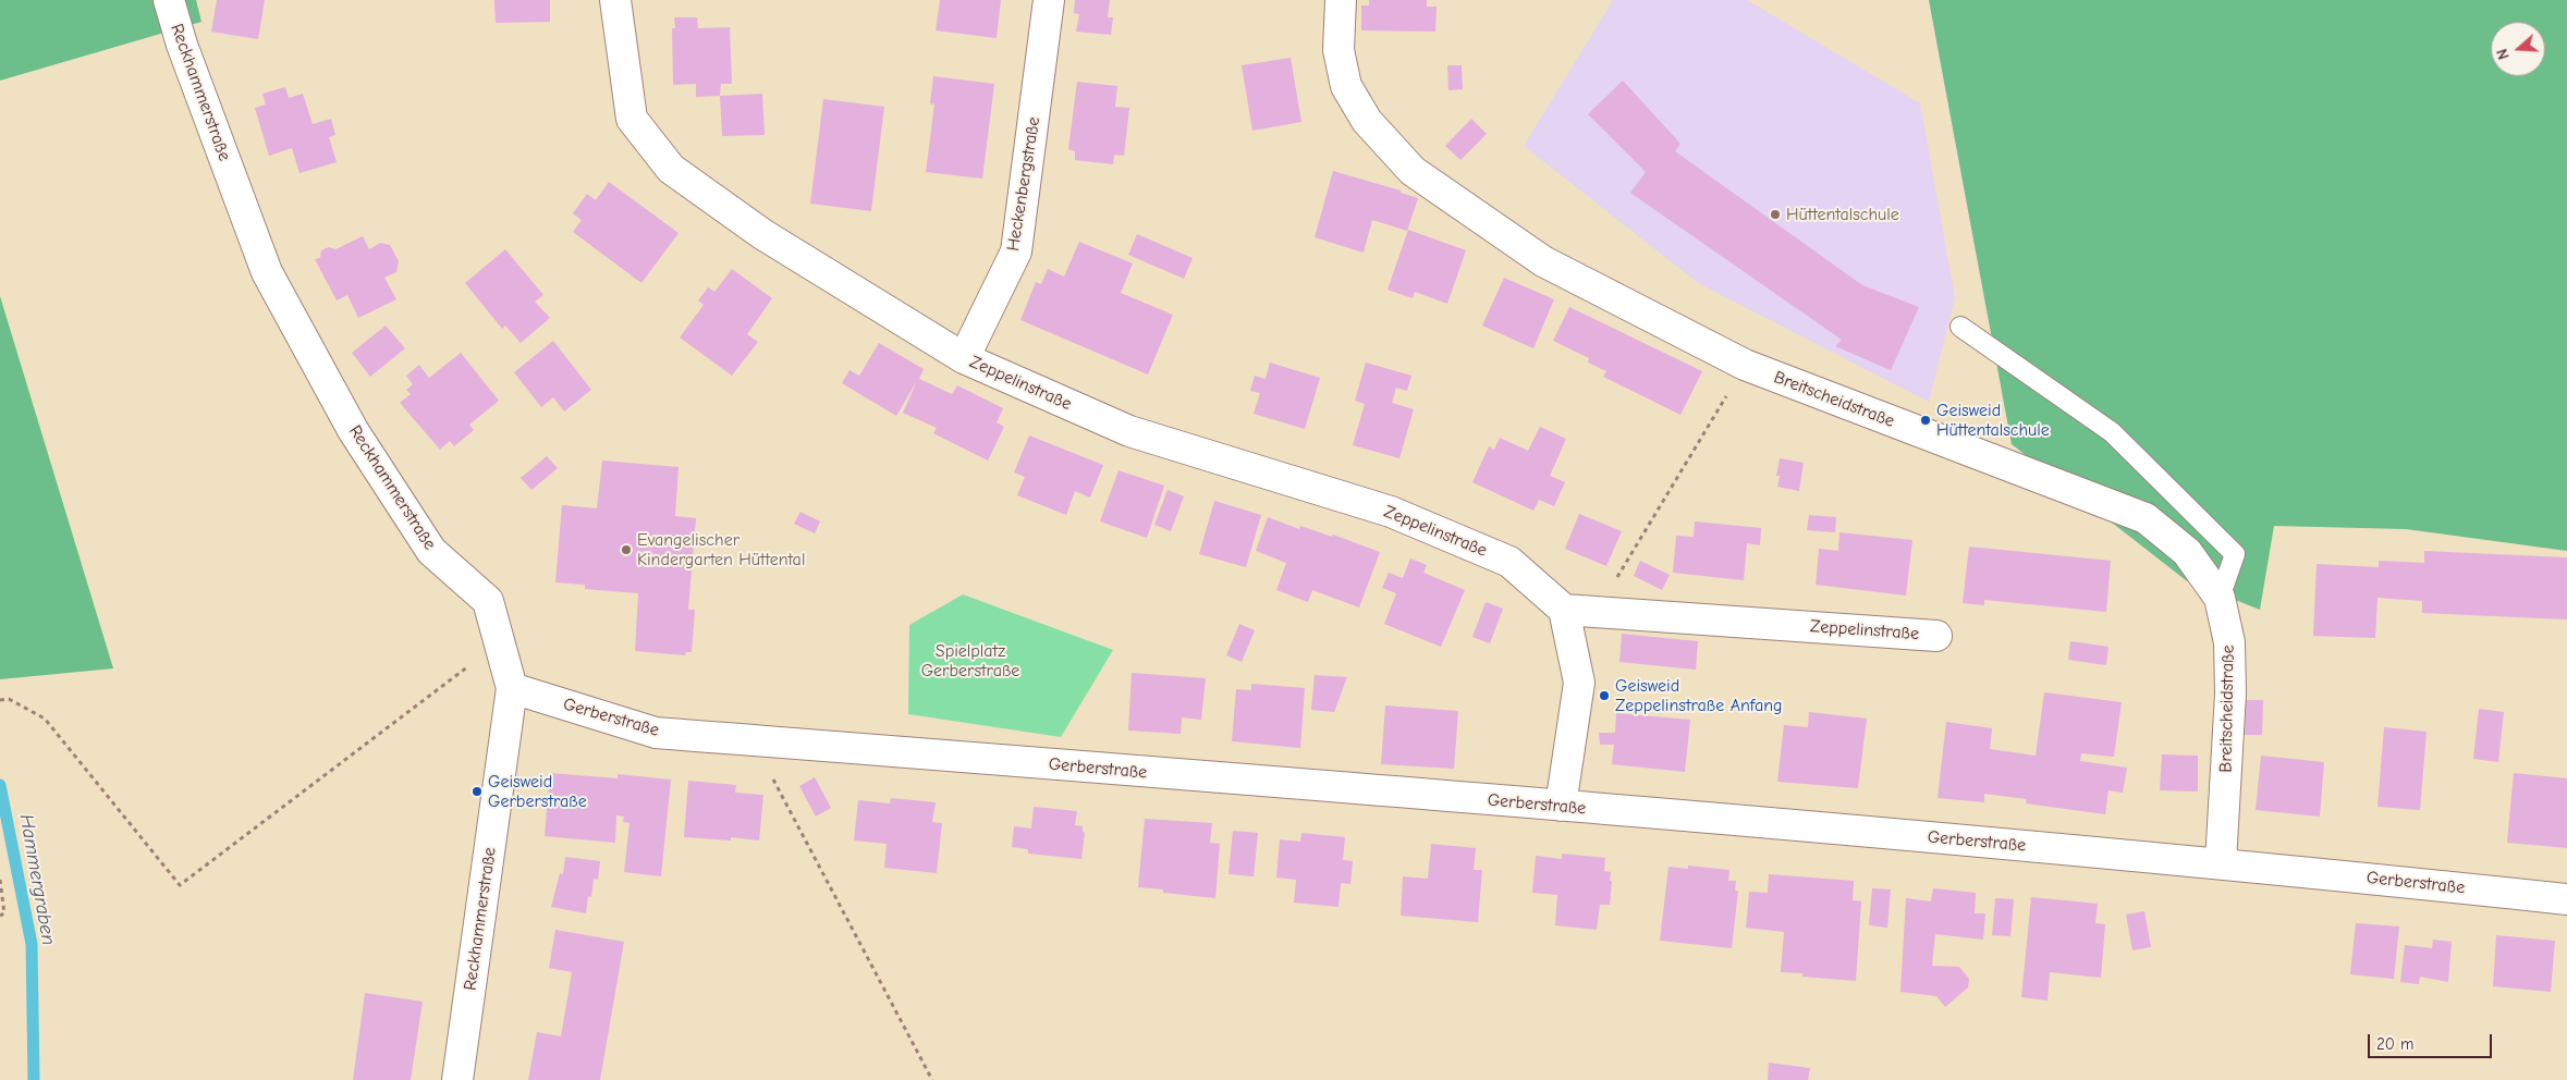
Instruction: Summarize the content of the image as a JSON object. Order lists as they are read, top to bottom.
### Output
{
  "streets": {
    "street": [
      "Reckhammerstraße",
      "Heckenbergstraße",
      "Zeppelinstraße",
      "Breitscheidstraße",
      "Gerberstraße"
    ]
  },
  "crossings": [
    ["Reckhammerstraße", "Gerberstraße"],
    ["Heckenbergstraße", "Zeppelinstraße"],
    ["Breitscheidstraße", "Gerberstraße"]
  ],
  "water": ["Hammergraben"],
  "parks": ["Spielplatz Gerberstraße"],
  "places": [
    "Hüttentalschule",
    "Geisweid Hüttentalschule",
    "Evangelischer Kindergarten Hüttental",
    "Geisweid Zeppelinstraße Anfang",
    "Geisweid Gerberstraße"
  ],
  "scale_bar": "20 m",
  "north": "left"
}
